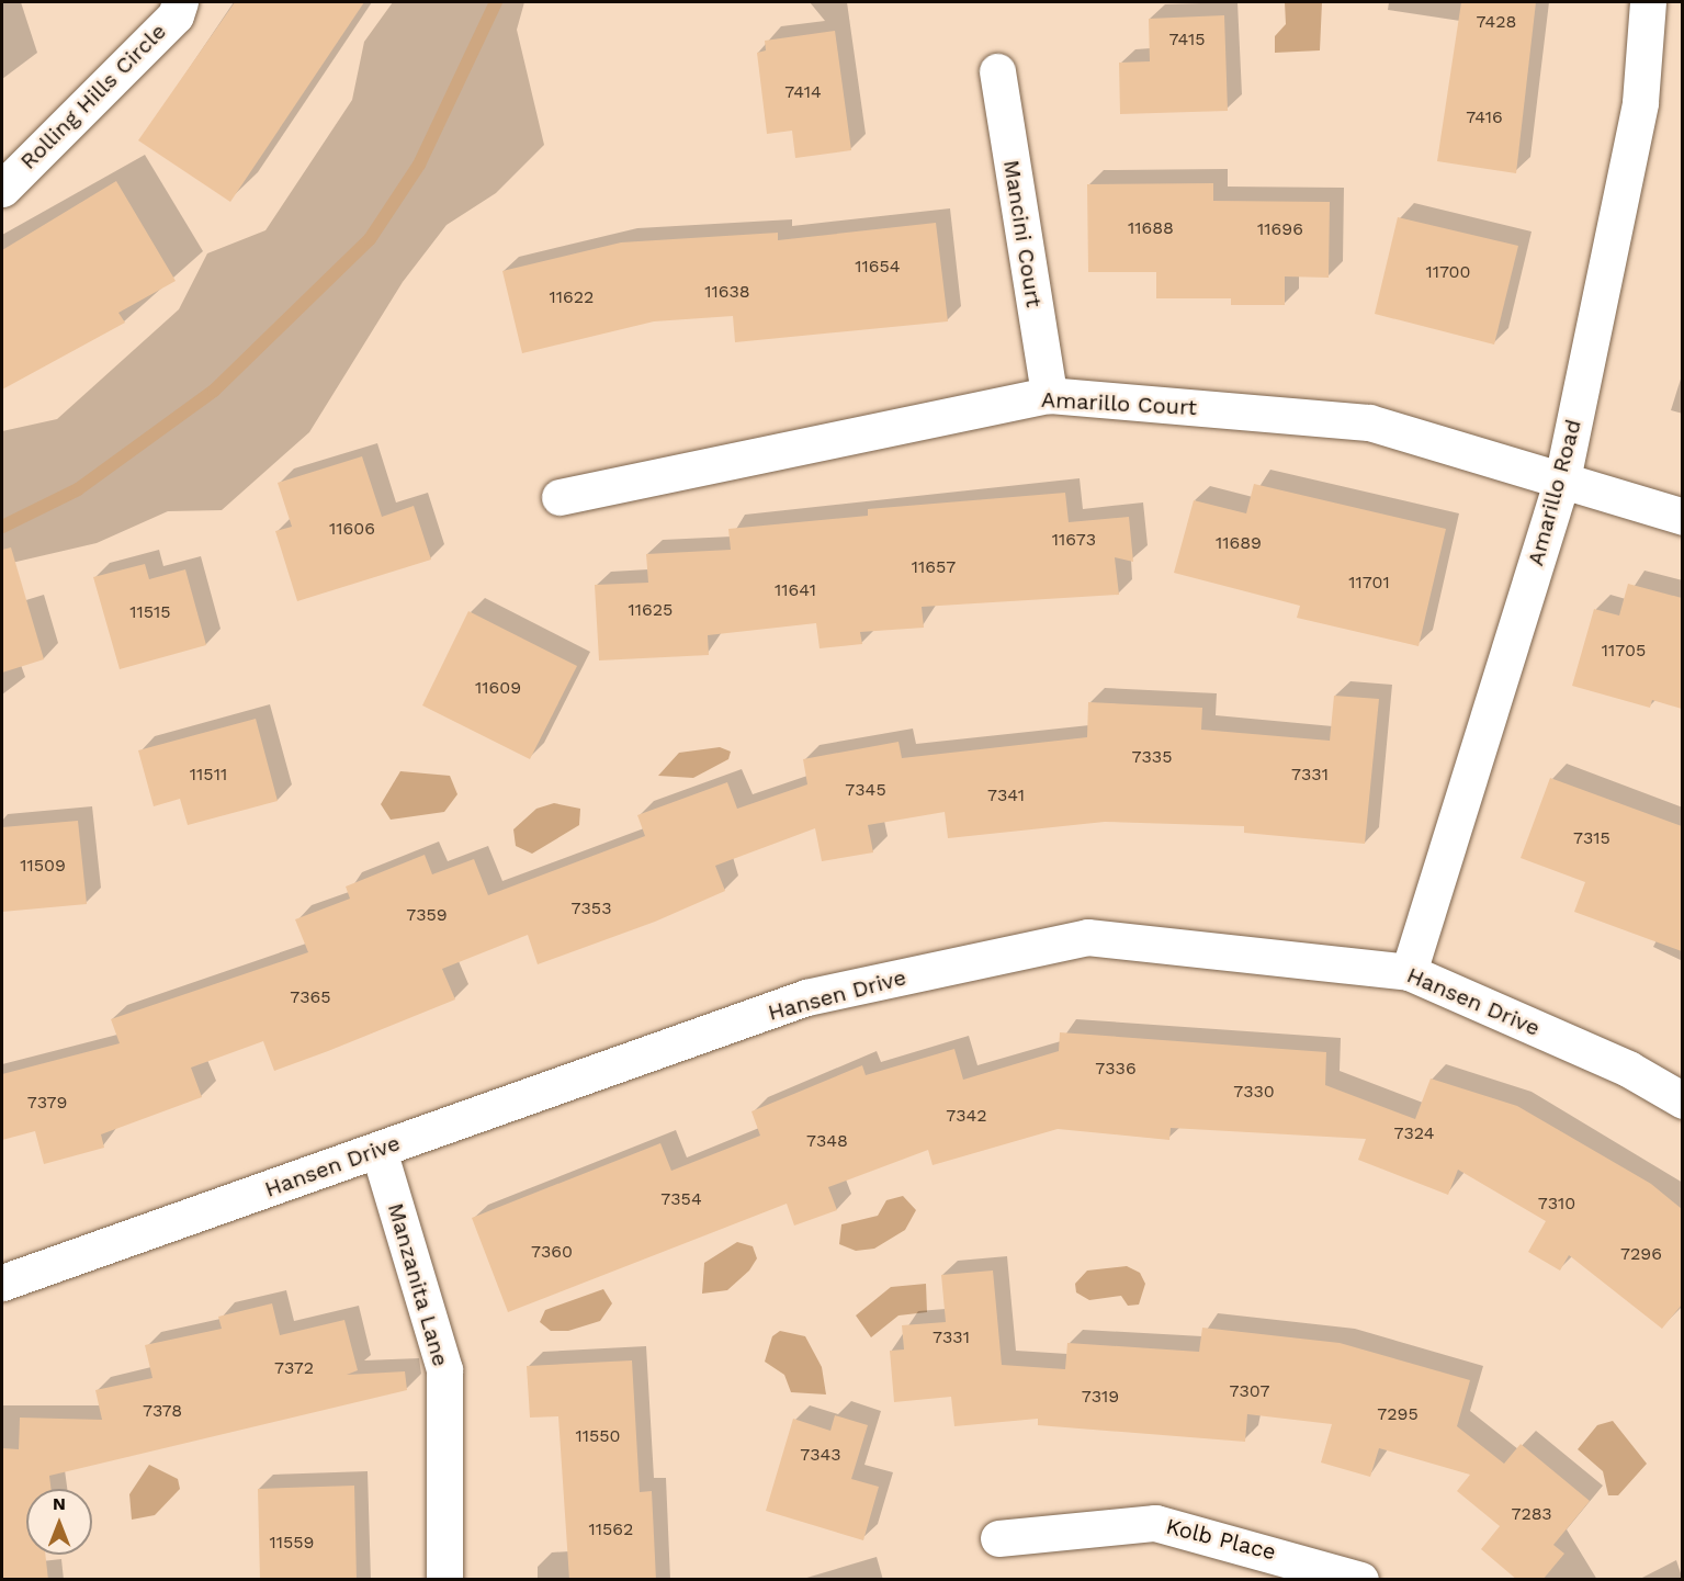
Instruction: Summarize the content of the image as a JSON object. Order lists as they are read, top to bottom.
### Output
{
  "streets": {
    "street": [
      "Rolling Hills Circle",
      "Mancini Court",
      "Amarillo Court",
      "Amarillo Road",
      "Hansen Drive",
      "Manzanita Lane",
      "Kolb Place"
    ]
  },
  "crossings": [
    ["Mancini Court", "Amarillo Court"],
    ["Amarillo Court", "Amarillo Road"],
    ["Amarillo Road", "Hansen Drive"],
    ["Hansen Drive", "Manzanita Lane"]
  ],
  "house_numbers": [
    "7428",
    "7415",
    "7414",
    "7416",
    "11688",
    "11696",
    "11654",
    "11700",
    "11638",
    "11622",
    "11606",
    "11673",
    "11689",
    "11657",
    "11701",
    "11641",
    "11625",
    "11515",
    "11705",
    "11609",
    "7335",
    "11511",
    "7331",
    "7345",
    "7341",
    "7315",
    "11509",
    "7353",
    "7359",
    "7365",
    "7336",
    "7330",
    "7379",
    "7342",
    "7324",
    "7348",
    "7354",
    "7310",
    "7360",
    "7296",
    "7331",
    "7372",
    "7307",
    "7319",
    "7378",
    "7295",
    "11550",
    "7343",
    "7283",
    "11562",
    "11559"
  ],
  "north": "top"
}
